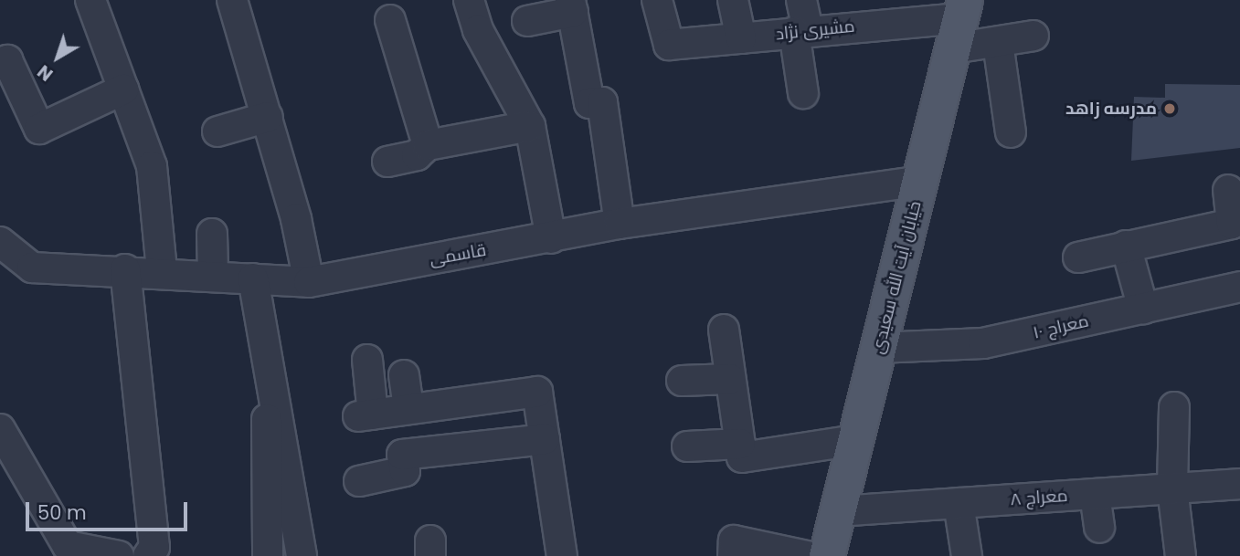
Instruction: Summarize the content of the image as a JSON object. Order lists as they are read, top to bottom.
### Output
{
  "streets": {
    "main road": ["خیابان آیت الله سعیدی"],
    "street": [
      "مشیری نژاد",
      "قاسمی",
      "معراج ۱۰",
      "معراج ۸"
    ]
  },
  "crossings": [
    ["مشیری نژاد", "خیابان آیت الله سعیدی"],
    ["قاسمی", "خیابان آیت الله سعیدی"],
    ["خیابان آیت الله سعیدی", "معراج ۱۰"],
    ["خیابان آیت الله سعیدی", "معراج ۸"]
  ],
  "places": ["مدرسه زاهد"],
  "scale_bar": "50 m",
  "north": "bottom left"
}
